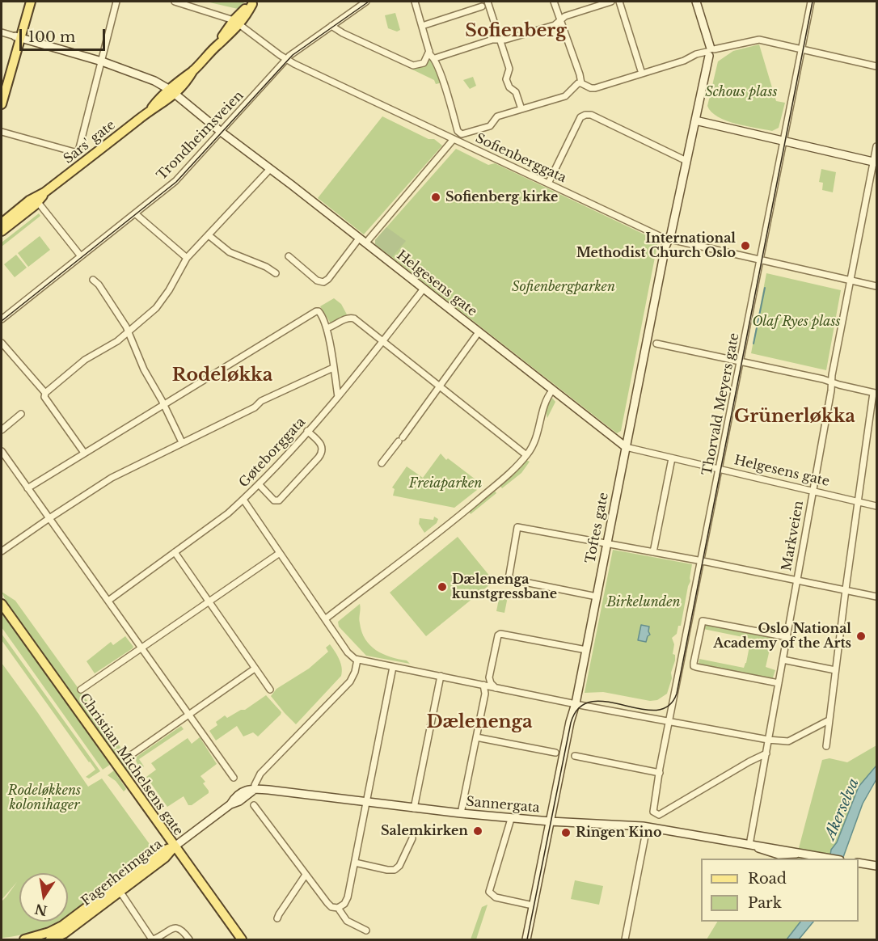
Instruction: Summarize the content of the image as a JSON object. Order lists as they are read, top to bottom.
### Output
{
  "streets": {
    "main road": ["Sars' gate", "Christian Michelsens gate", "Fagerheimgata"],
    "street": [
      "Trondheimsveien",
      "Sofienberggata",
      "Helgesens gate",
      "Thorvald Meyers gate",
      "Gøteborggata",
      "Toftes gate",
      "Markveien",
      "Sannergata"
    ]
  },
  "crossings": [
    ["Trondheimsveien", "Sofienberggata"],
    ["Trondheimsveien", "Helgesens gate"],
    ["Sars' gate", "Sofienberggata"],
    ["Sars' gate", "Helgesens gate"],
    ["Sofienberggata", "Thorvald Meyers gate"],
    ["Sofienberggata", "Toftes gate"],
    ["Sofienberggata", "Markveien"],
    ["Helgesens gate", "Thorvald Meyers gate"],
    ["Helgesens gate", "Gøteborggata"],
    ["Helgesens gate", "Toftes gate"],
    ["Helgesens gate", "Markveien"],
    ["Thorvald Meyers gate", "Markveien"],
    ["Toftes gate", "Sannergata"],
    ["Markveien", "Sannergata"],
    ["Christian Michelsens gate", "Fagerheimgata"],
    ["Sannergata", "Fagerheimgata"]
  ],
  "districts": [
    "Sofienberg",
    "Rodeløkka",
    "Grünerløkka",
    "Dælenenga"
  ],
  "water": ["Akerselva"],
  "parks": [
    "Schous plass",
    "Sofienbergparken",
    "Olaf Ryes plass",
    "Freiaparken",
    "Birkelunden",
    "Rodeløkkens kolonihager"
  ],
  "places": [
    "Sofienberg kirke",
    "International Methodist Church Oslo",
    "Dælenenga kunstgressbane",
    "Oslo National Academy of the Arts",
    "Salemkirken",
    "Ringen Kino"
  ],
  "legend": ["Road", "Park"],
  "scale_bar": "100 m",
  "north": "bottom"
}
